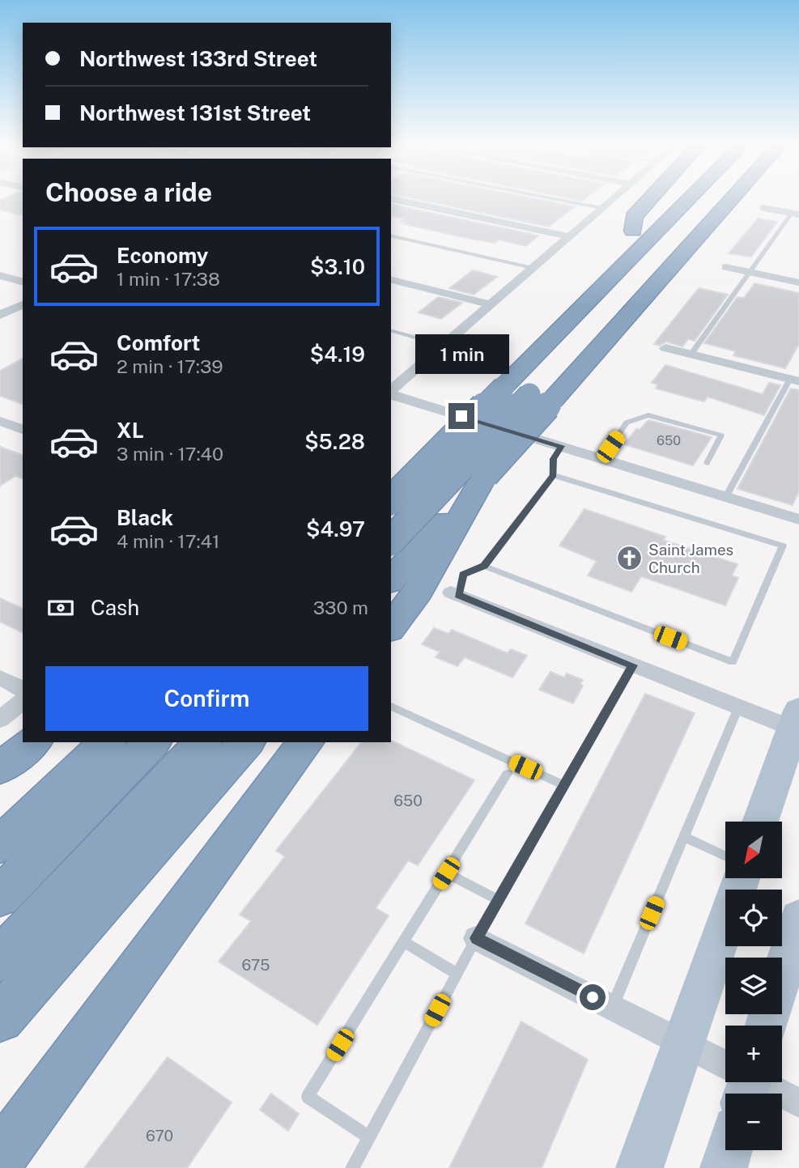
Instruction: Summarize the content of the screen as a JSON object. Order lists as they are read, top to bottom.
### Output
{
  "places": {
    "church": ["Saint James Church"]
  },
  "house_numbers": [
    "650",
    "650",
    "675",
    "670"
  ],
  "north": "bottom left",
  "page": {
    "banner": ["Northwest 133rd Street", "Northwest 131st Street"],
    "heading": "Choose a ride",
    "list": [
      {
        "name": "Economy",
        "note": "1 min · 17:38",
        "value": "$3.10"
      },
      {
        "name": "Comfort",
        "note": "2 min · 17:39",
        "value": "$4.19"
      },
      {
        "name": "XL",
        "note": "3 min · 17:40",
        "value": "$5.28"
      },
      {
        "name": "Black",
        "note": "4 min · 17:41",
        "value": "$4.97"
      }
    ],
    "bubble": "1 min",
    "pay": ["Cash", "330 m"],
    "buttons": "Confirm",
    "map_buttons": ["+", "−"]
  }
}
